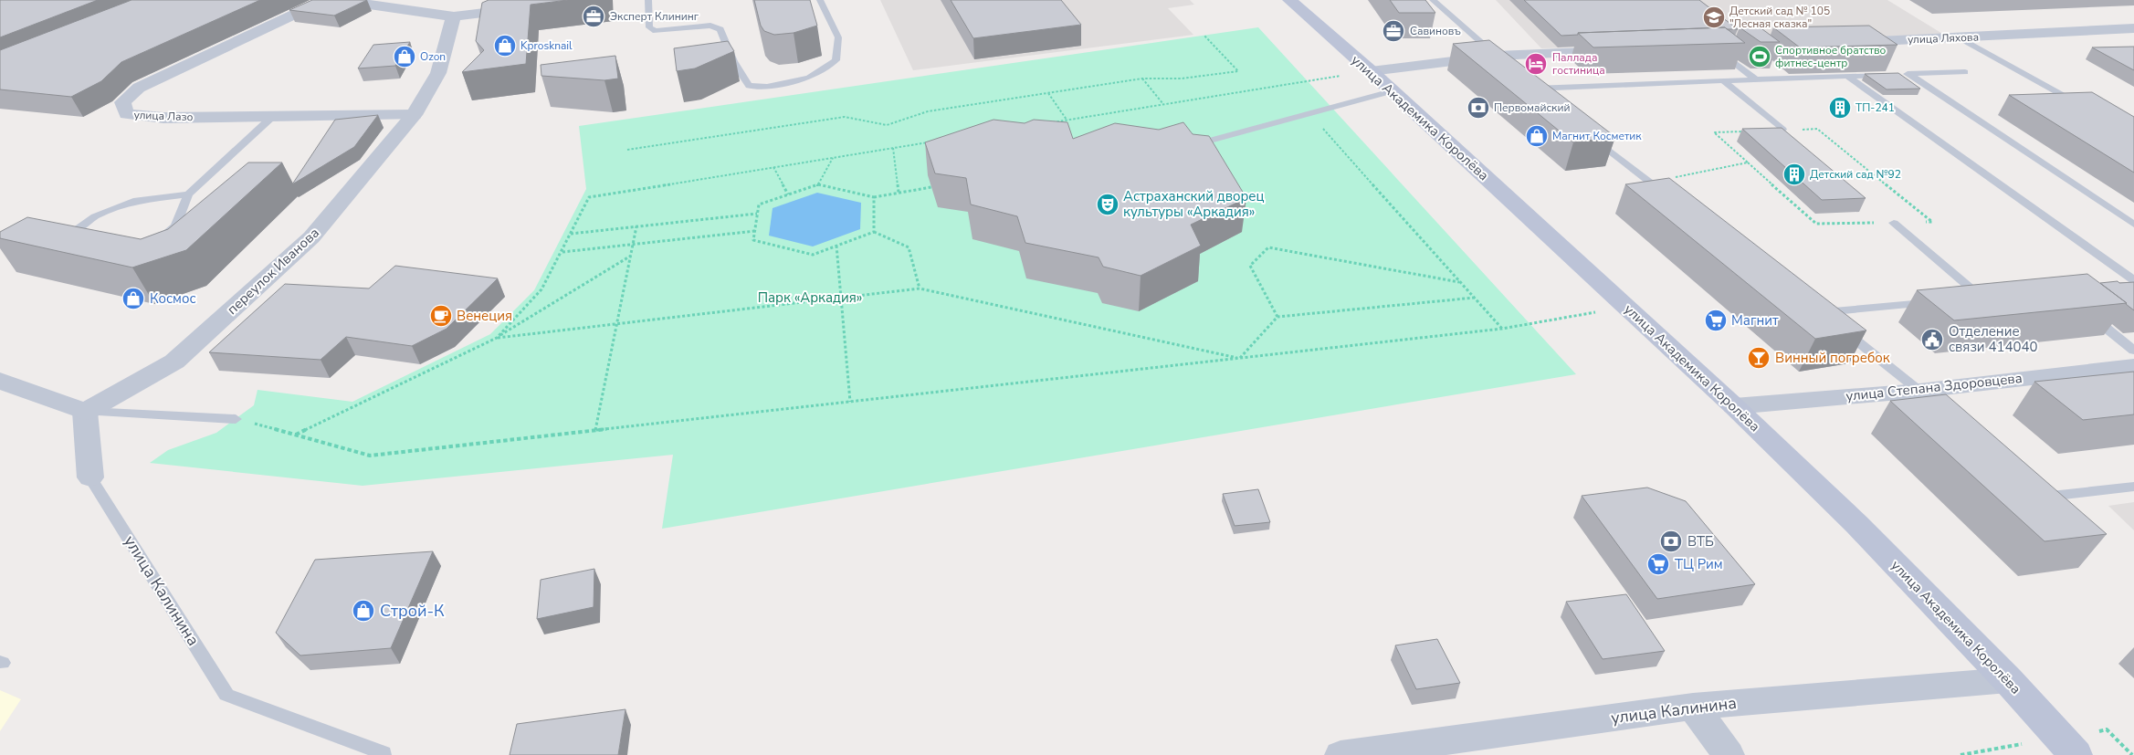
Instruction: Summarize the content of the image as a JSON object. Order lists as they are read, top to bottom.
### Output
{
  "streets": {
    "main road": ["улица Академика Королёва"],
    "street": [
      "улица Ляхова",
      "улица Лазо",
      "переулок Иванова",
      "улица Степана Здоровцева",
      "улица Калинина"
    ]
  },
  "crossings": [
    ["улица Лазо", "переулок Иванова"],
    ["улица Академика Королёва", "улица Степана Здоровцева"],
    ["улица Академика Королёва", "улица Калинина"],
    ["переулок Иванова", "улица Калинина"]
  ],
  "parks": ["Парк «Аркадия»"],
  "places": {
    "office": ["Эксперт Клининг", "Савиновъ"],
    "school or university": ["Детский сад № 105 \"Лесная сказка\""],
    "shop": [
      "Kprosknail",
      "Ozon",
      "Магнит Косметик",
      "Космос",
      "Строй-К"
    ],
    "sports": ["Спортивное братство фитнес-центр"],
    "hotel": ["Паллада гостиница"],
    "bank": ["Первомайский", "ВТБ"],
    "building": ["ТП-241", "Детский сад №92"],
    "theatre": ["Астраханский дворец культуры «Аркадия»"],
    "cafe": ["Венеция"],
    "supermarket": ["Магнит", "ТЦ Рим"],
    "public building": ["Отделение связи 414040"],
    "bar": ["Винный погребок"]
  }
}
